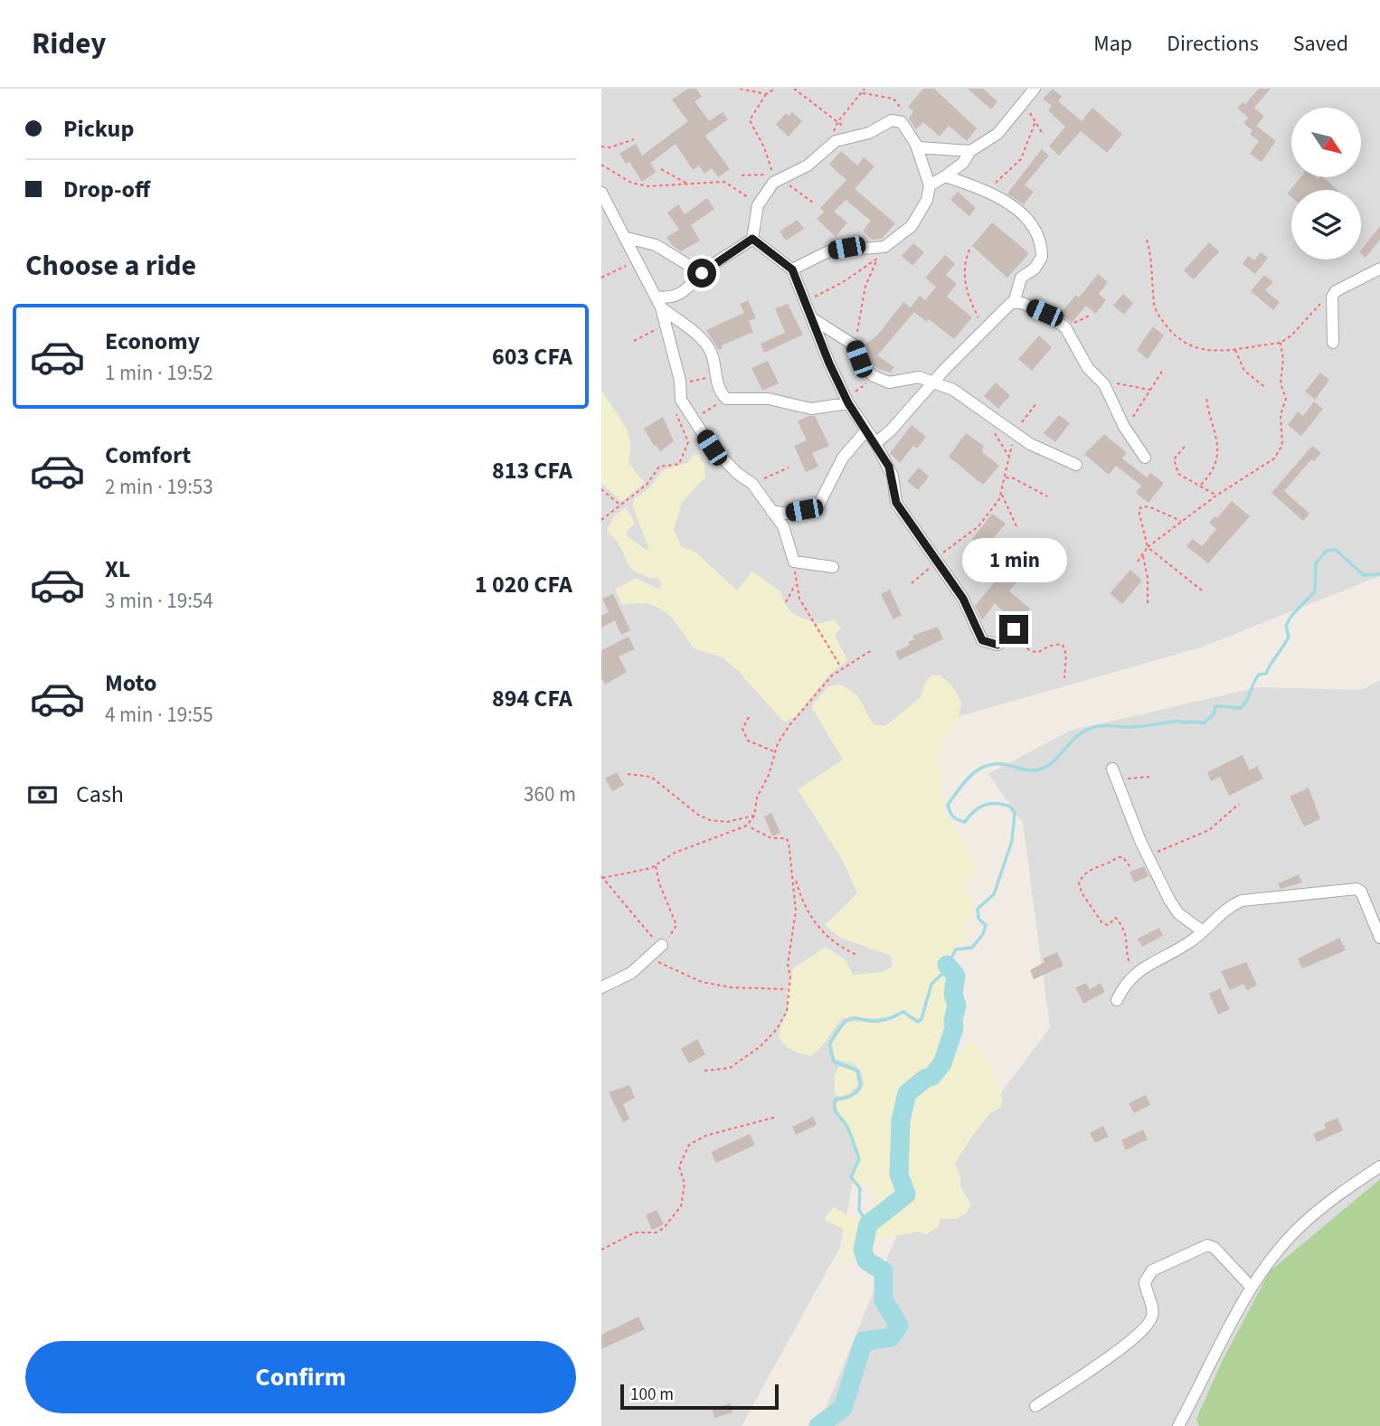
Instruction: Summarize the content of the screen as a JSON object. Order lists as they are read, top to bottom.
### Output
{
  "scale_bar": "100 m",
  "north": "bottom right",
  "page": {
    "header": "Ridey",
    "nav": ["Map", "Directions", "Saved"],
    "banner": ["Pickup", "Drop-off"],
    "heading": "Choose a ride",
    "list": [
      {
        "name": "Economy",
        "note": "1 min · 19:52",
        "value": "603 CFA"
      },
      {
        "name": "Comfort",
        "note": "2 min · 19:53",
        "value": "813 CFA"
      },
      {
        "name": "XL",
        "note": "3 min · 19:54",
        "value": "1 020 CFA"
      },
      {
        "name": "Moto",
        "note": "4 min · 19:55",
        "value": "894 CFA"
      }
    ],
    "bubble": "1 min",
    "pay": ["Cash", "360 m"],
    "buttons": "Confirm",
    "scale": "100 m"
  }
}
